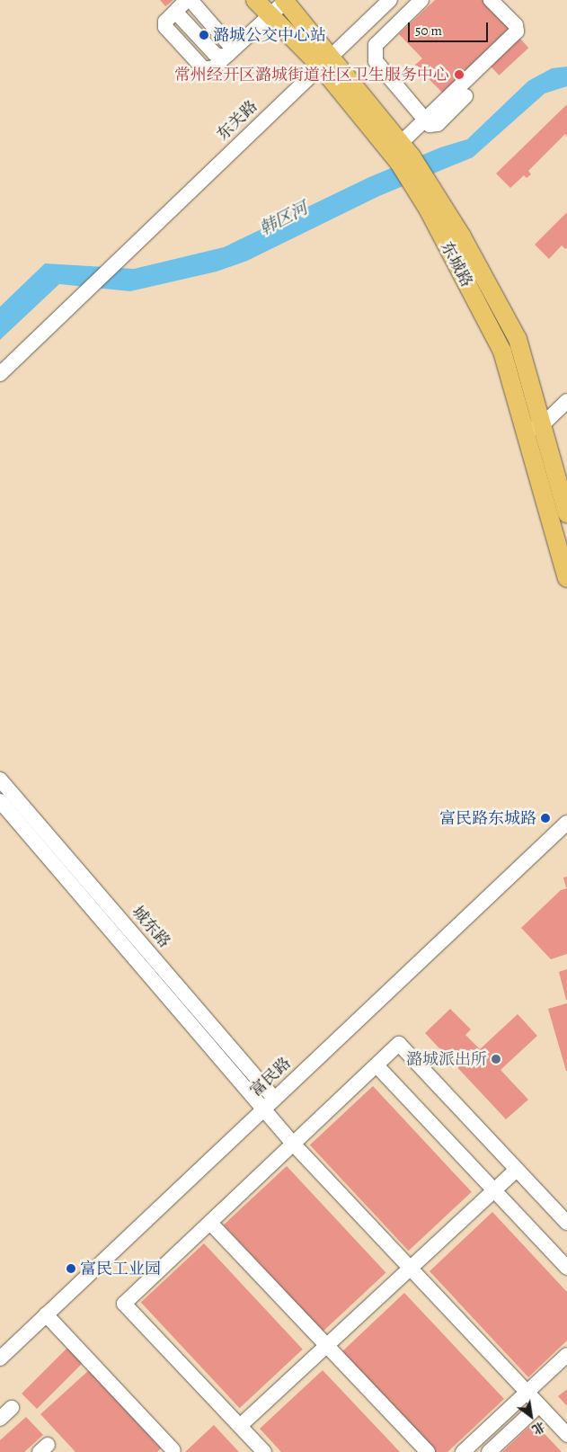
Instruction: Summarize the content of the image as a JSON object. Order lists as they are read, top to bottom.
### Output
{
  "streets": {
    "main road": ["东城路"],
    "street": ["东关路", "城东路", "富民路"]
  },
  "crossings": [
    ["东关路", "东城路"],
    ["城东路", "富民路"]
  ],
  "water": ["韩区河"],
  "places": [
    "潞城公交中心站",
    "常州经开区潞城街道社区卫生服务中心",
    "富民路东城路",
    "潞城派出所",
    "富民工业园"
  ],
  "scale_bar": "50 m",
  "north": "bottom right"
}
